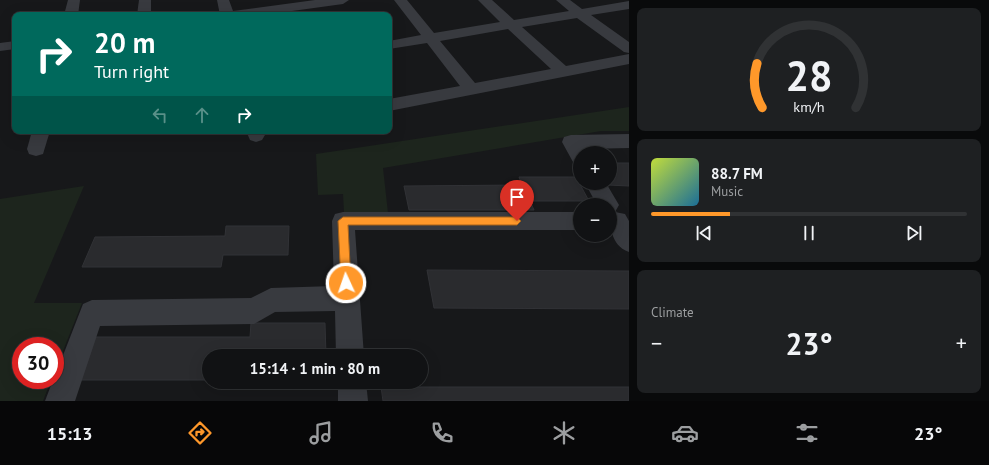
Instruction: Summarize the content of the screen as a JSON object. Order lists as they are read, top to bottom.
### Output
{
  "page": {
    "turn": ["20 m", "Turn right"],
    "map_buttons": ["+", "−"],
    "song": ["88.7 FM", "Music"],
    "tile": "Climate",
    "heat": ["−", "23°", "+"],
    "limit": "30",
    "trip": "15:14 · 1 min · 80 m",
    "tabs": ["15:13", "23°"],
    "gauge": ["28", "km/h"]
  }
}
